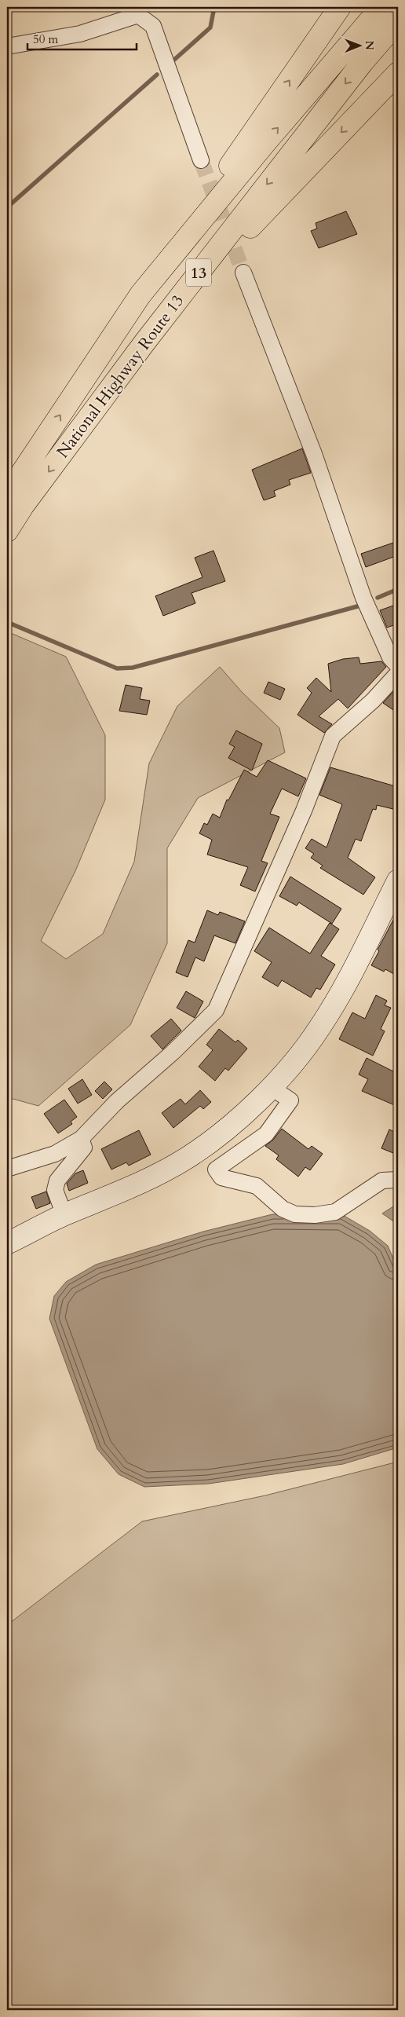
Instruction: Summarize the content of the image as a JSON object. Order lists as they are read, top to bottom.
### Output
{
  "streets": {
    "highway": ["13", "National Highway Route 13"]
  },
  "crossings": [
    ["13", "National Highway Route 13"]
  ],
  "scale_bar": "50 m",
  "north": "right"
}
